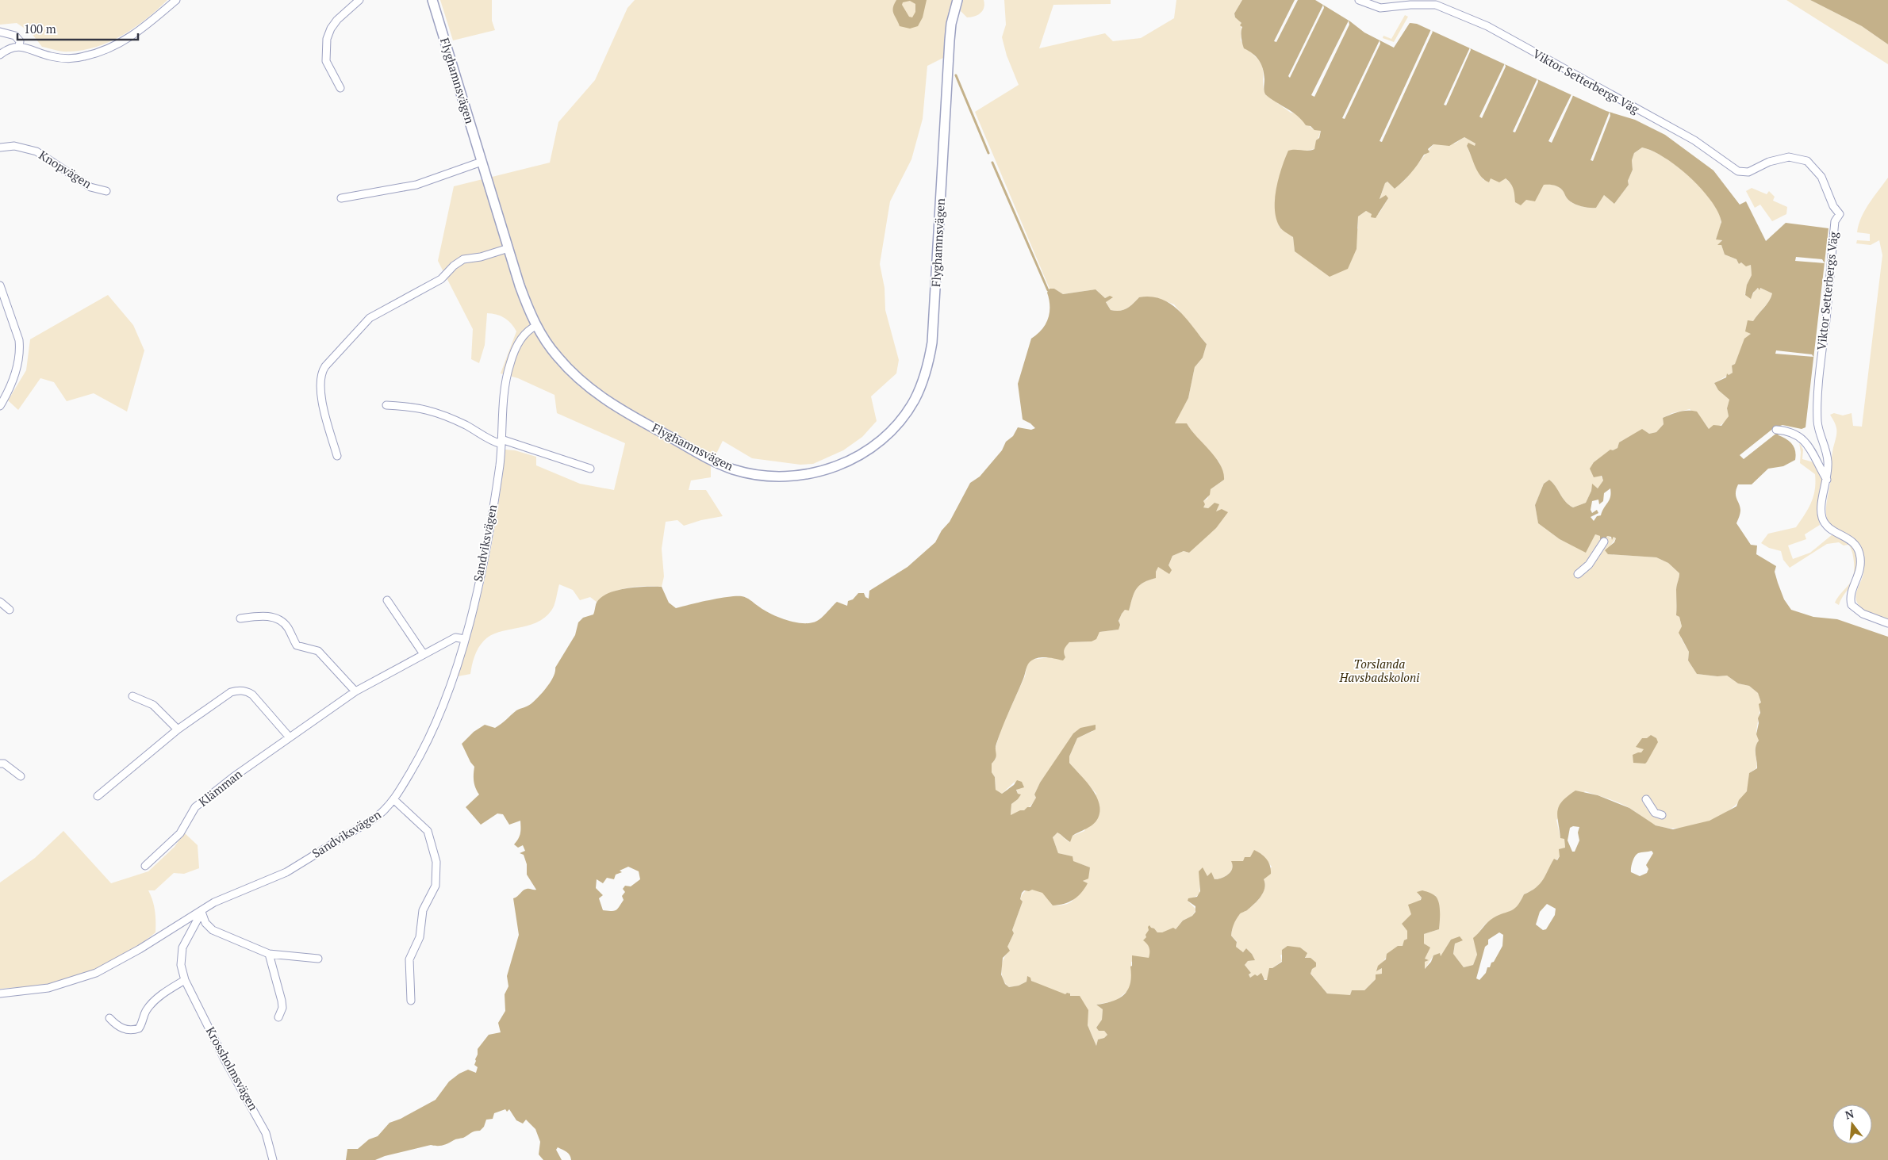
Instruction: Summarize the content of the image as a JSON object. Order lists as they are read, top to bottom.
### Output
{
  "streets": {
    "street": [
      "Flyghamnsvägen",
      "Viktor Setterbergs Väg",
      "Knopvägen",
      "Sandviksvägen",
      "Klämman",
      "Krossholmsvägen"
    ]
  },
  "crossings": [
    ["Flyghamnsvägen", "Sandviksvägen"],
    ["Sandviksvägen", "Klämman"],
    ["Sandviksvägen", "Krossholmsvägen"]
  ],
  "parks": ["Torslanda Havsbadskoloni"],
  "scale_bar": "100 m",
  "north": "top"
}
